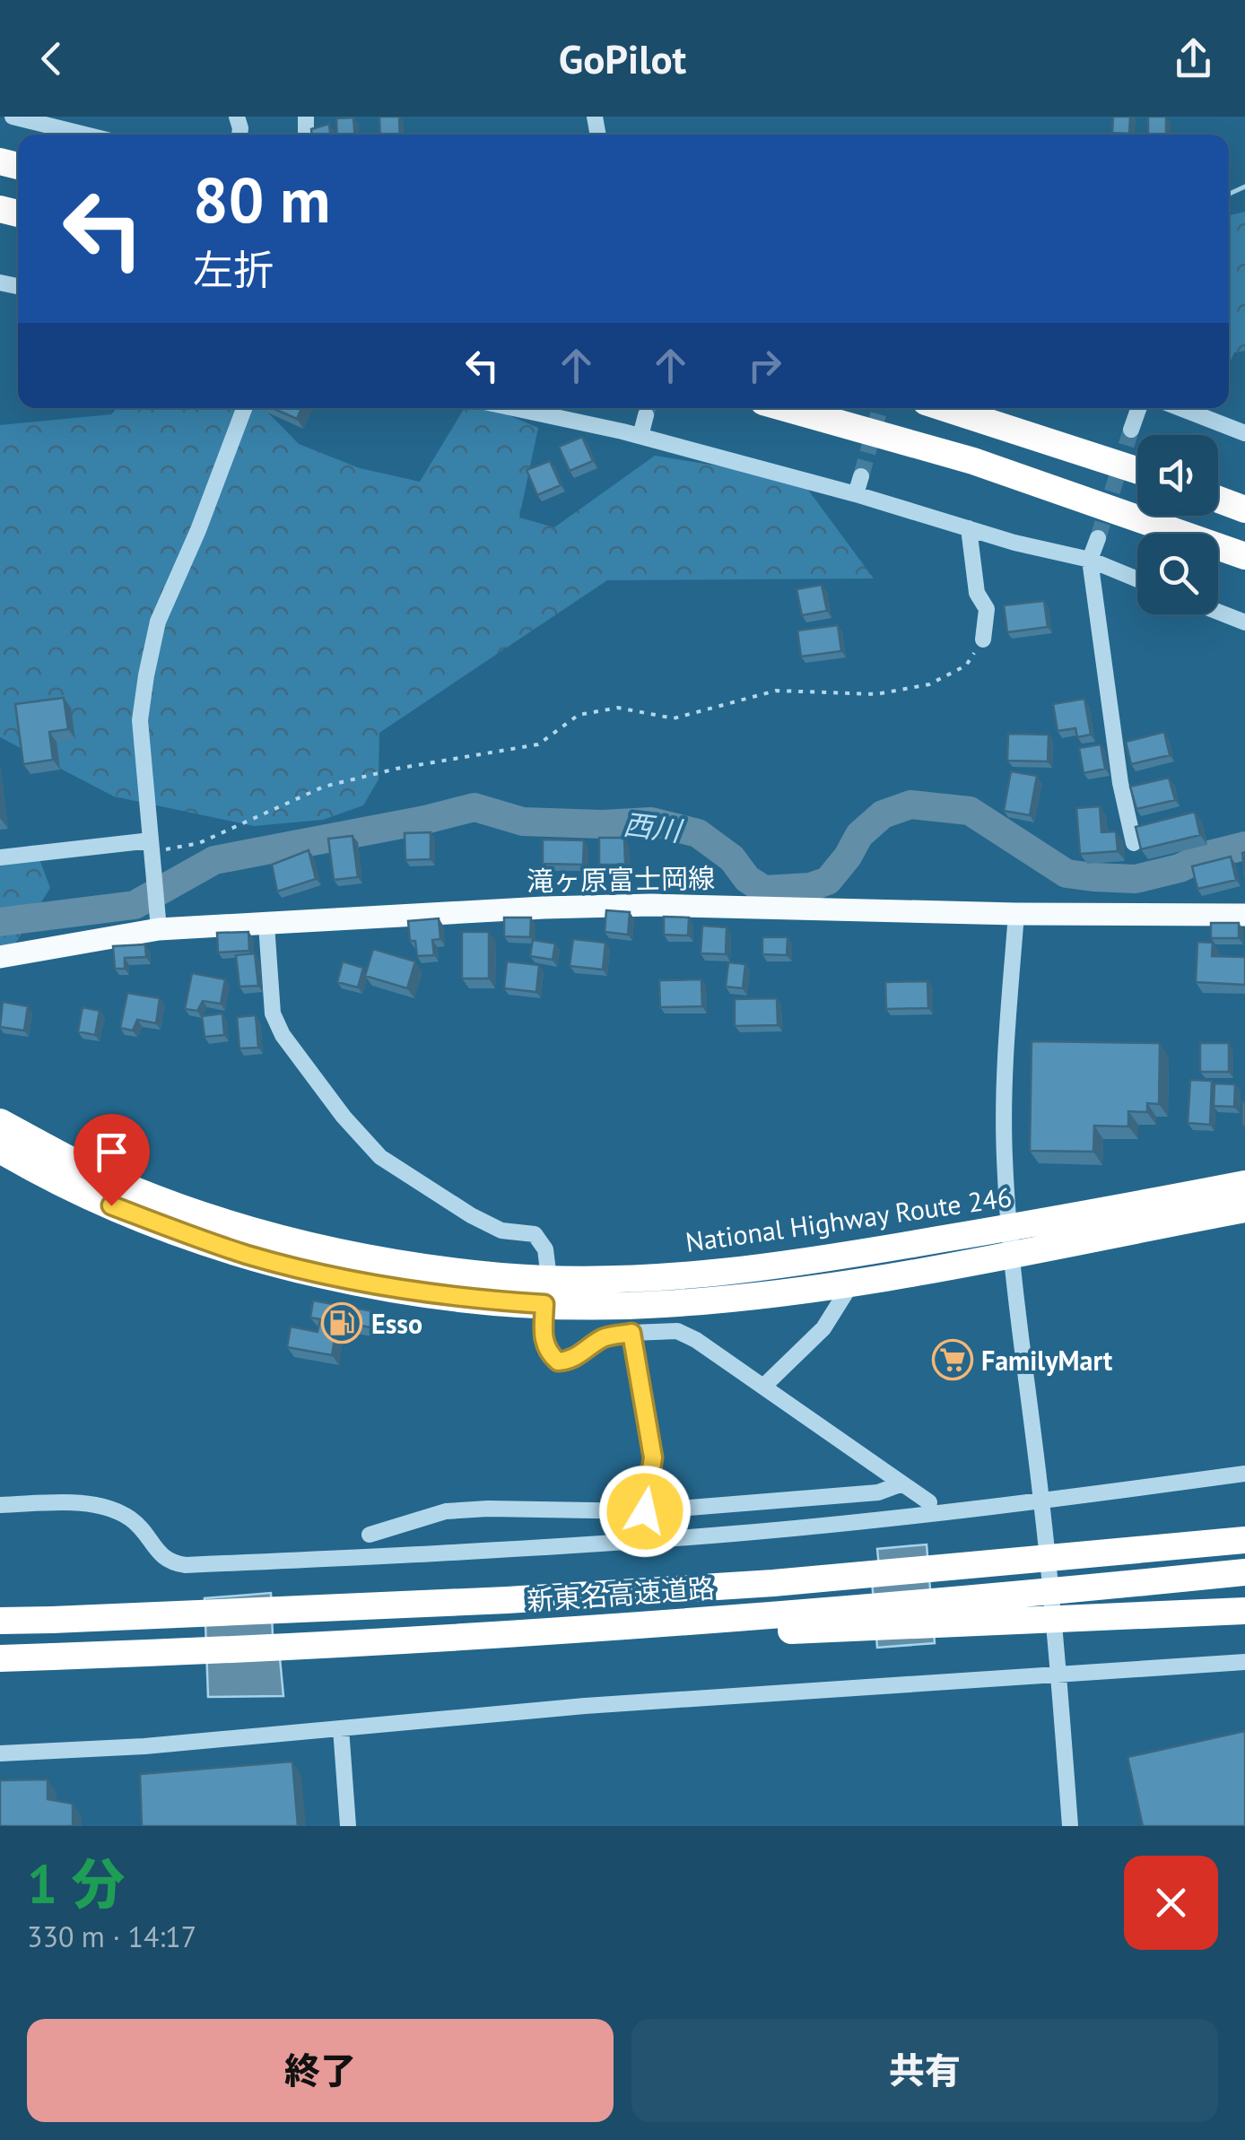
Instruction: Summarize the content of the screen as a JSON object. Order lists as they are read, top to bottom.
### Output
{
  "streets": {
    "highway": ["National Highway Route 246", "新東名高速道路"],
    "main road": ["滝ヶ原富士岡線"]
  },
  "water": ["西川"],
  "places": {
    "fuel station": ["Esso"],
    "supermarket": ["FamilyMart"]
  },
  "page": {
    "header": "GoPilot",
    "turn": ["80 m", "左折"],
    "heading": ["1 分", "330 m · 14:17"],
    "buttons": ["終了", "共有"]
  }
}
